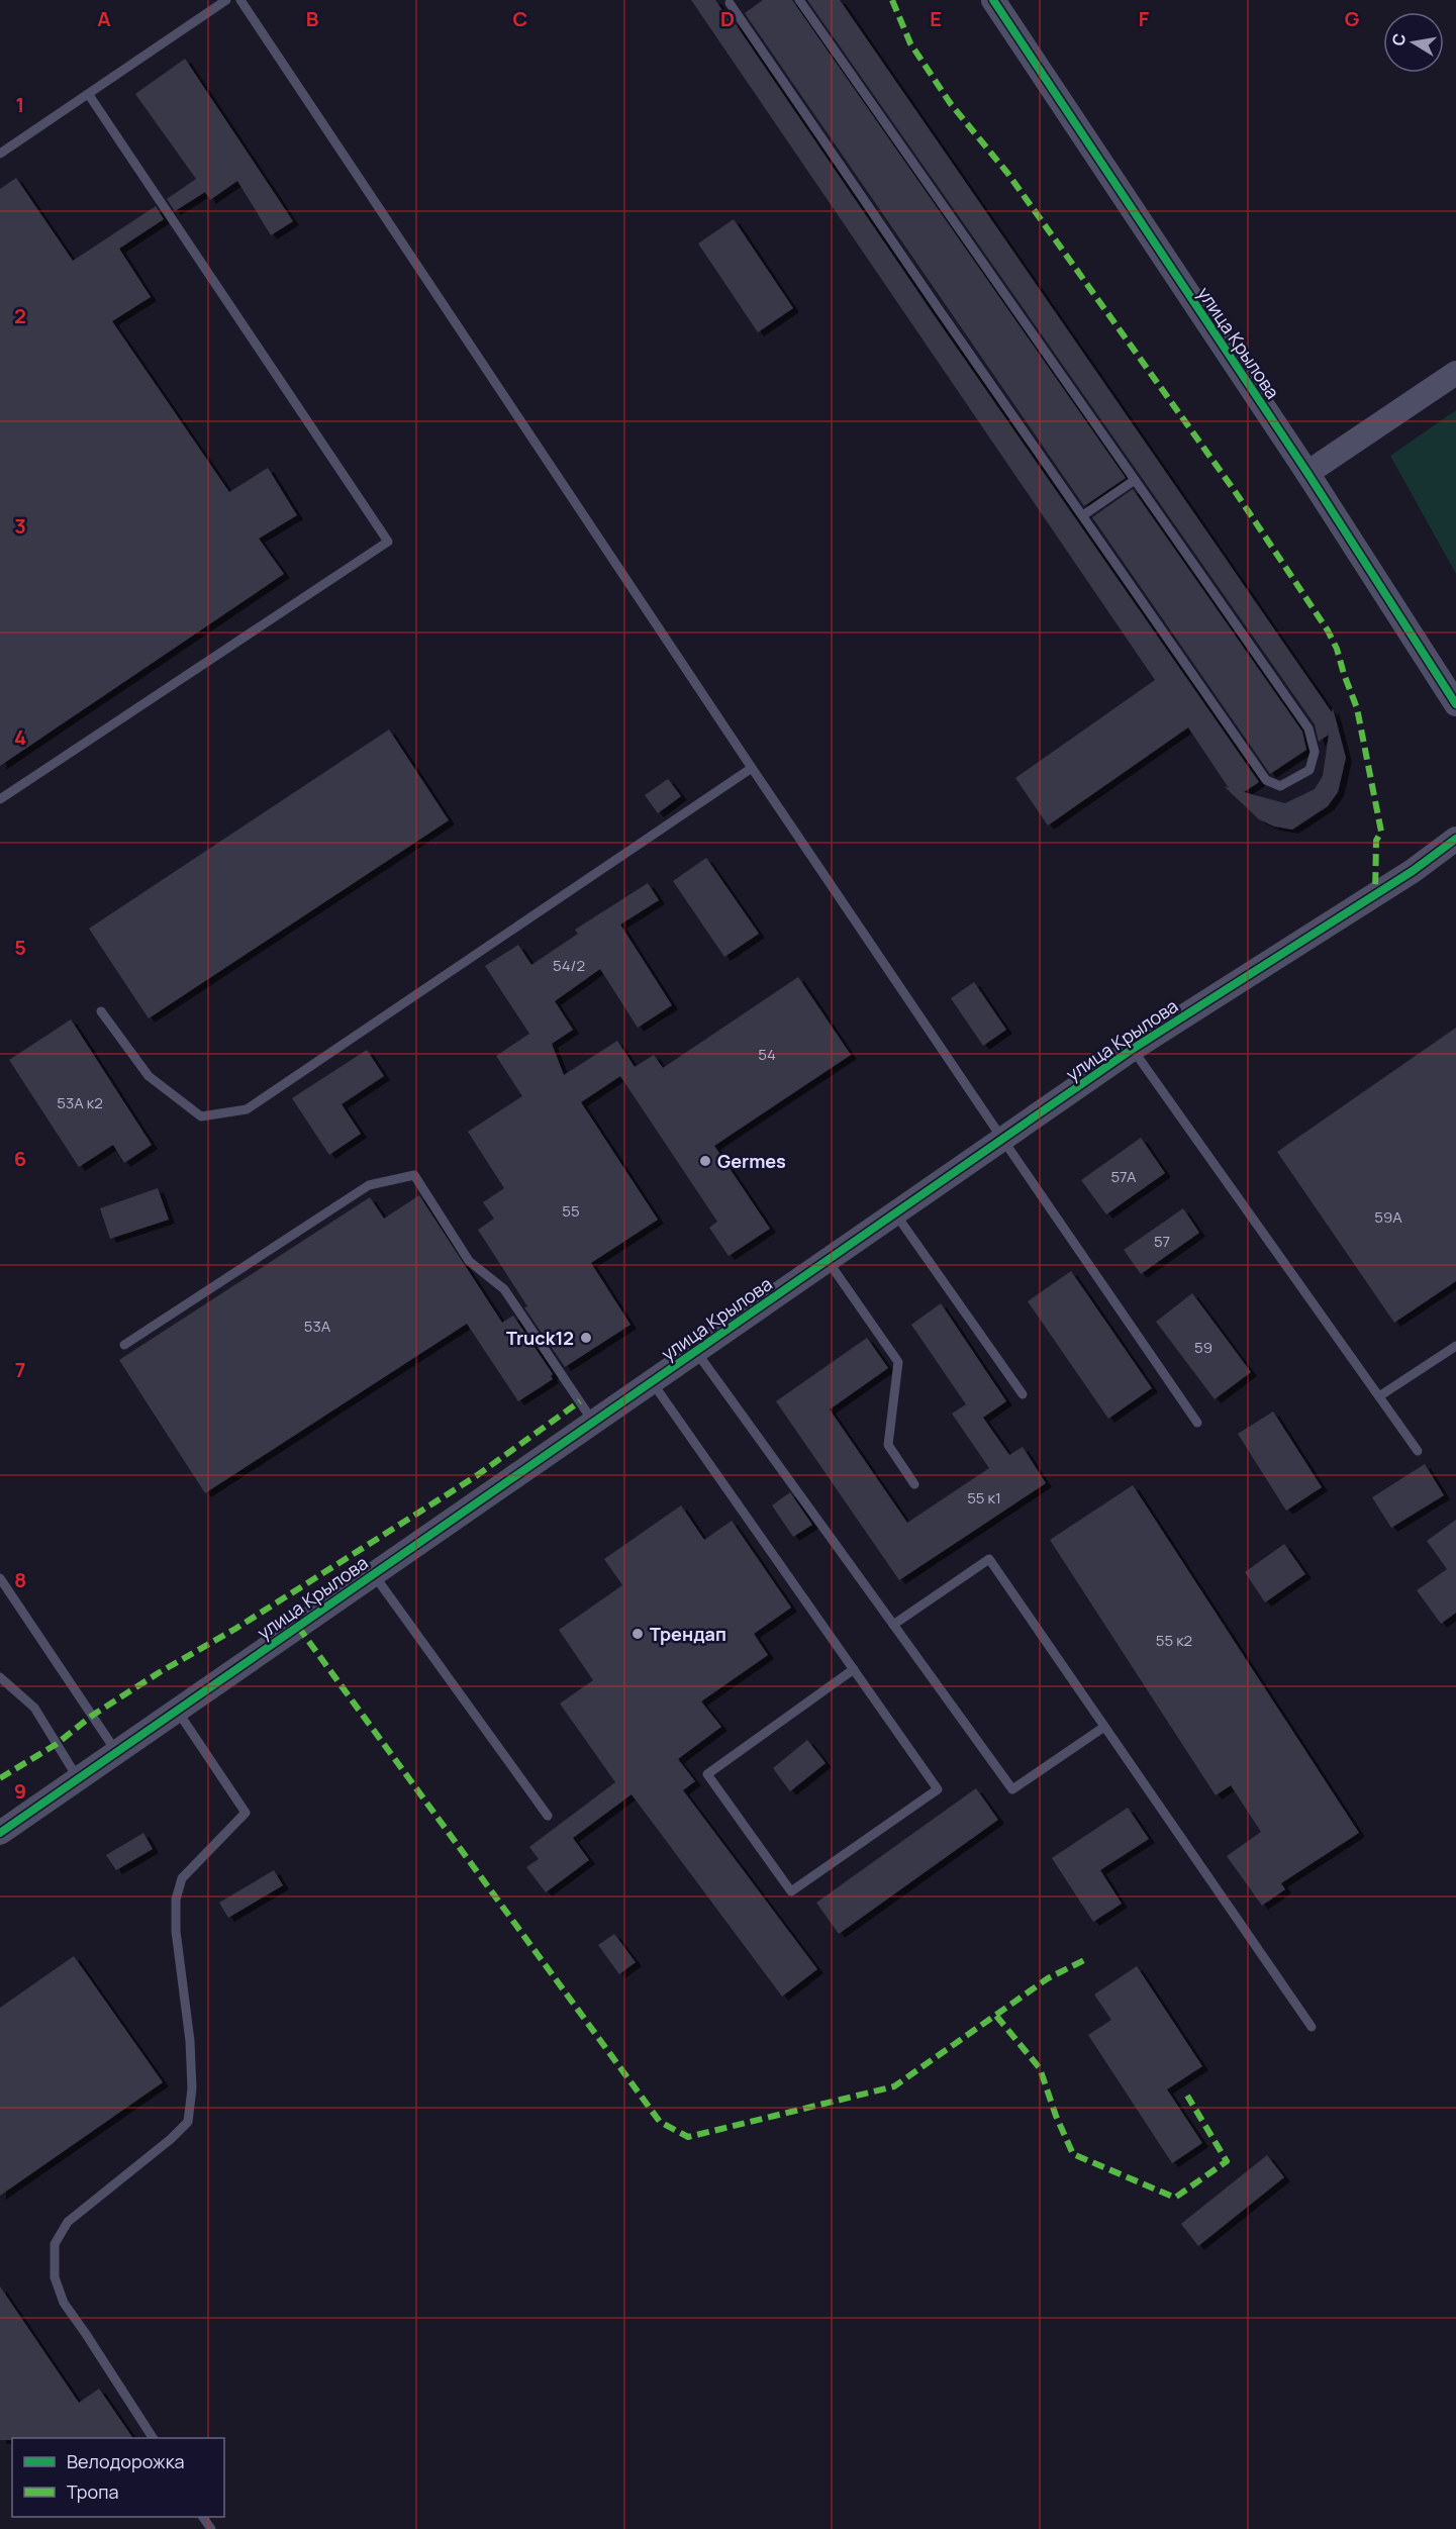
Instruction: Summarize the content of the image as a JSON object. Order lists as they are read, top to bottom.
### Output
{
  "streets": {
    "street": ["улица Крылова"]
  },
  "places": ["Germes", "Truck12", "Трендап"],
  "house_numbers": [
    "54/2",
    "54",
    "53А к2",
    "57А",
    "55",
    "59А",
    "57",
    "53А",
    "59",
    "55 к1",
    "55 к2"
  ],
  "legend": ["Велодорожка", "Тропа"],
  "north": "left",
  "grid": {
    "columns": [
      "A",
      "B",
      "C",
      "D",
      "E",
      "F",
      "G"
    ],
    "rows": [
      "1",
      "2",
      "3",
      "4",
      "5",
      "6",
      "7",
      "8",
      "9"
    ]
  }
}
